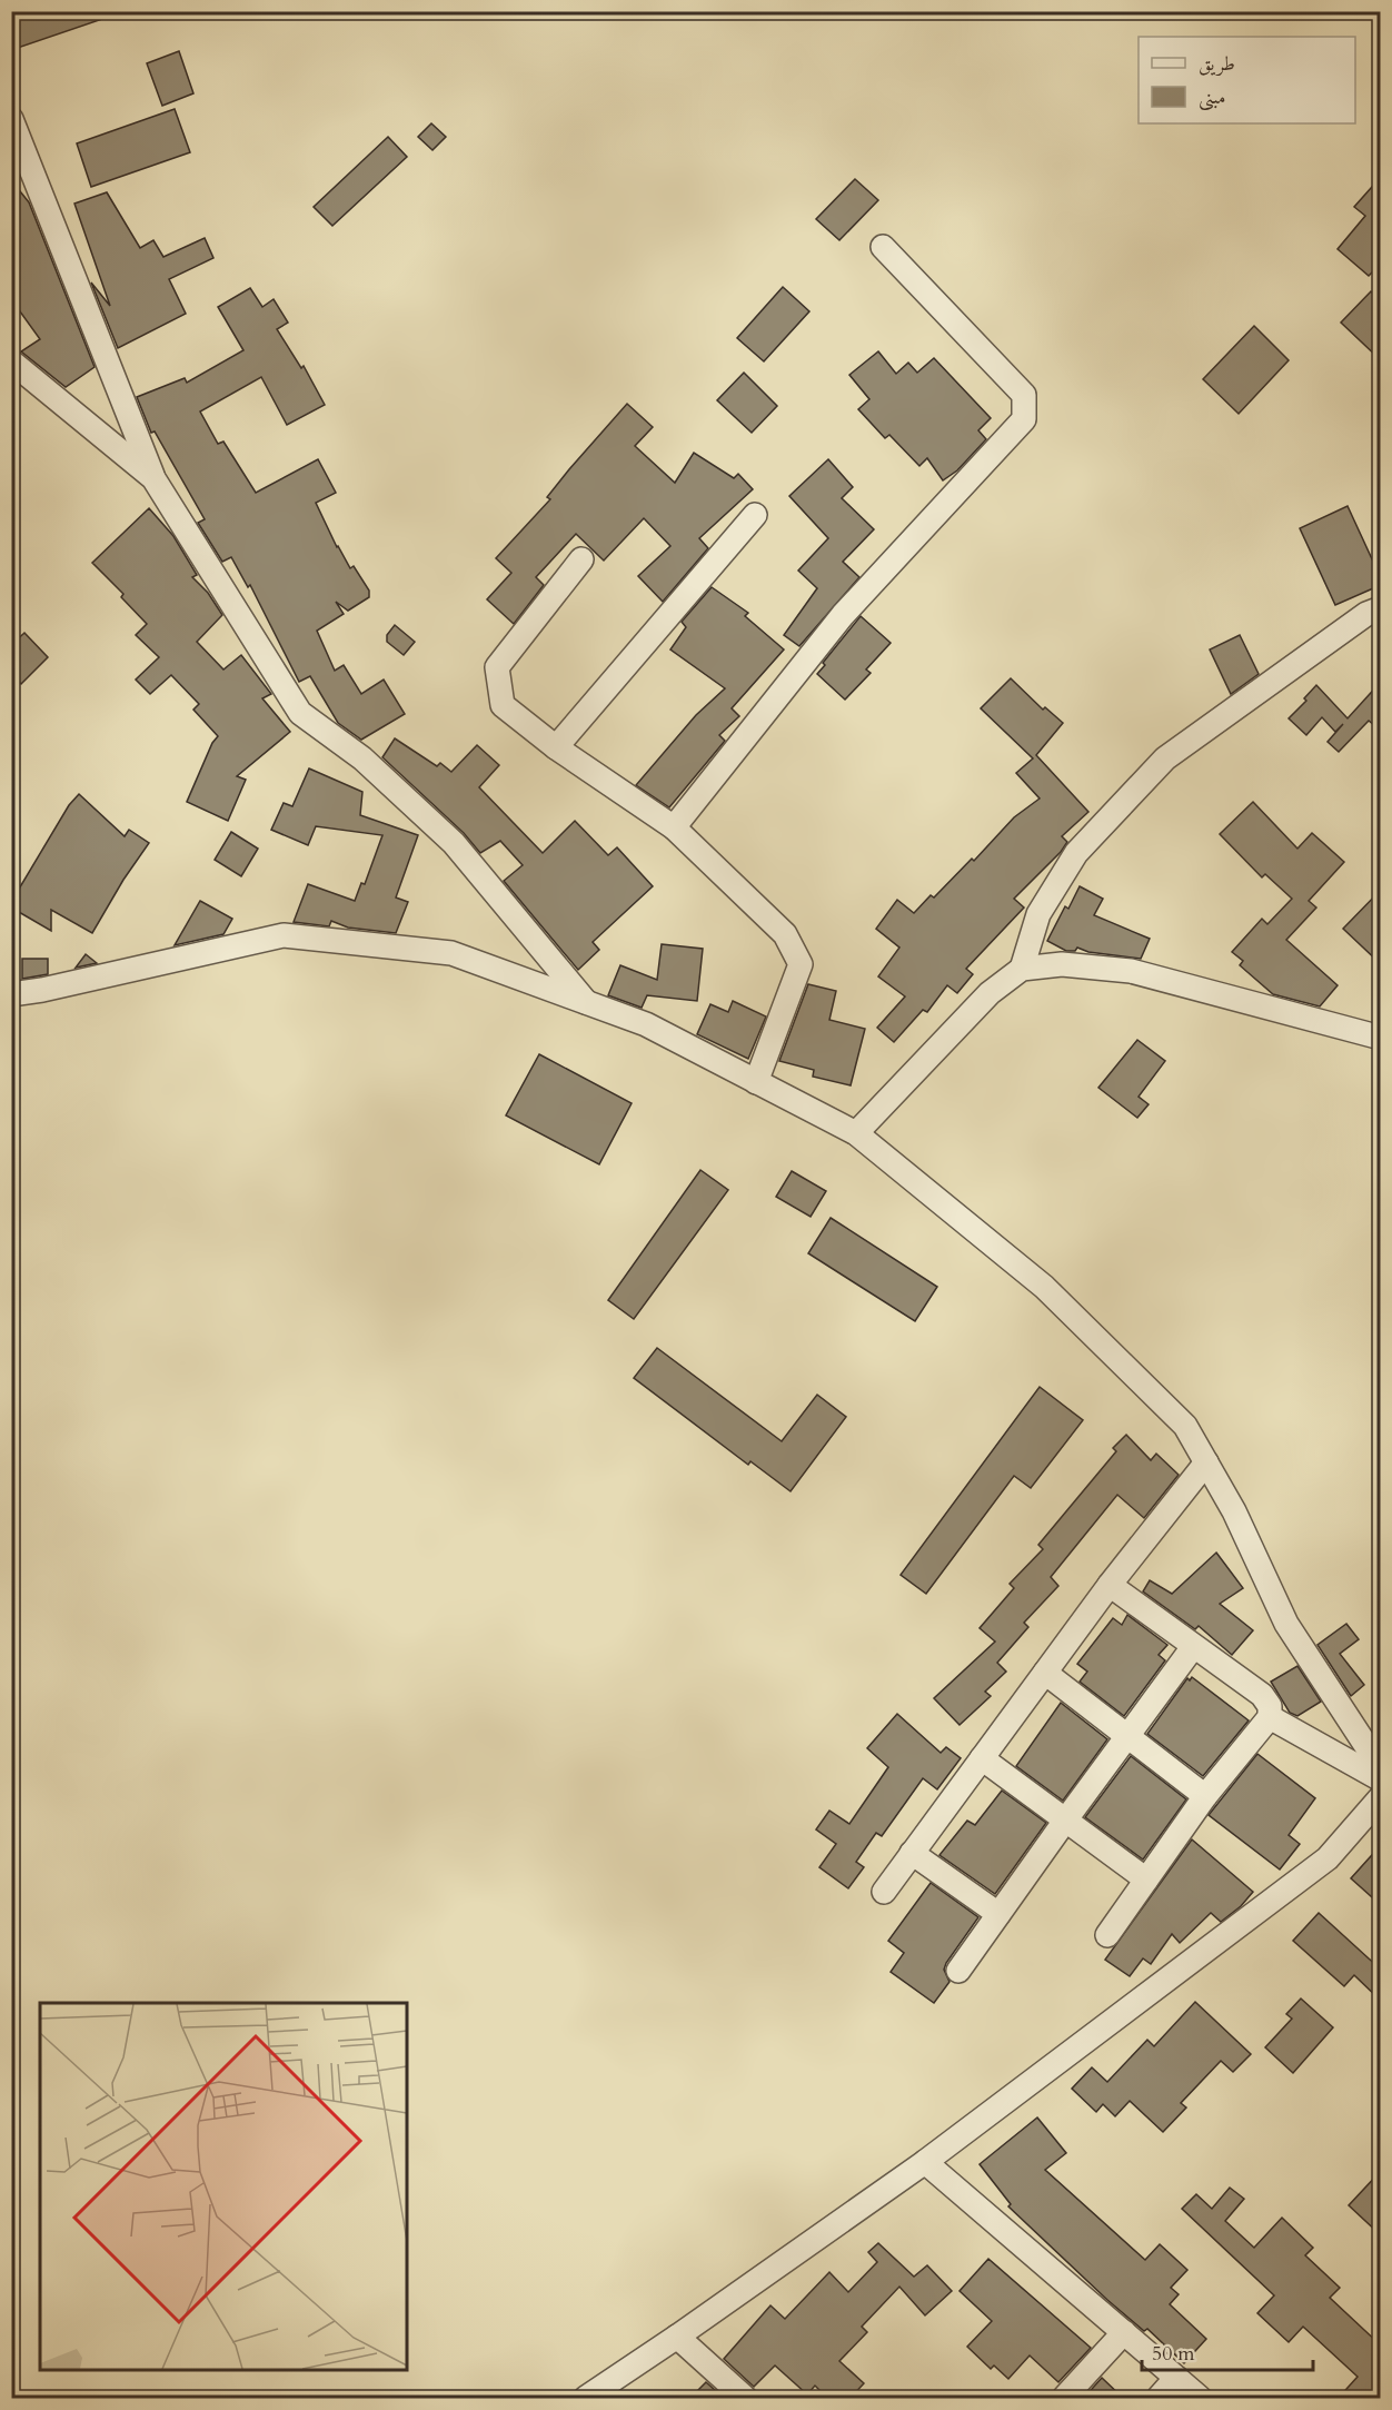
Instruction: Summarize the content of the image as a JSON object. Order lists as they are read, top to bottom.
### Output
{
  "legend": ["طريق", "مبنى"],
  "scale_bar": "50 m"
}
